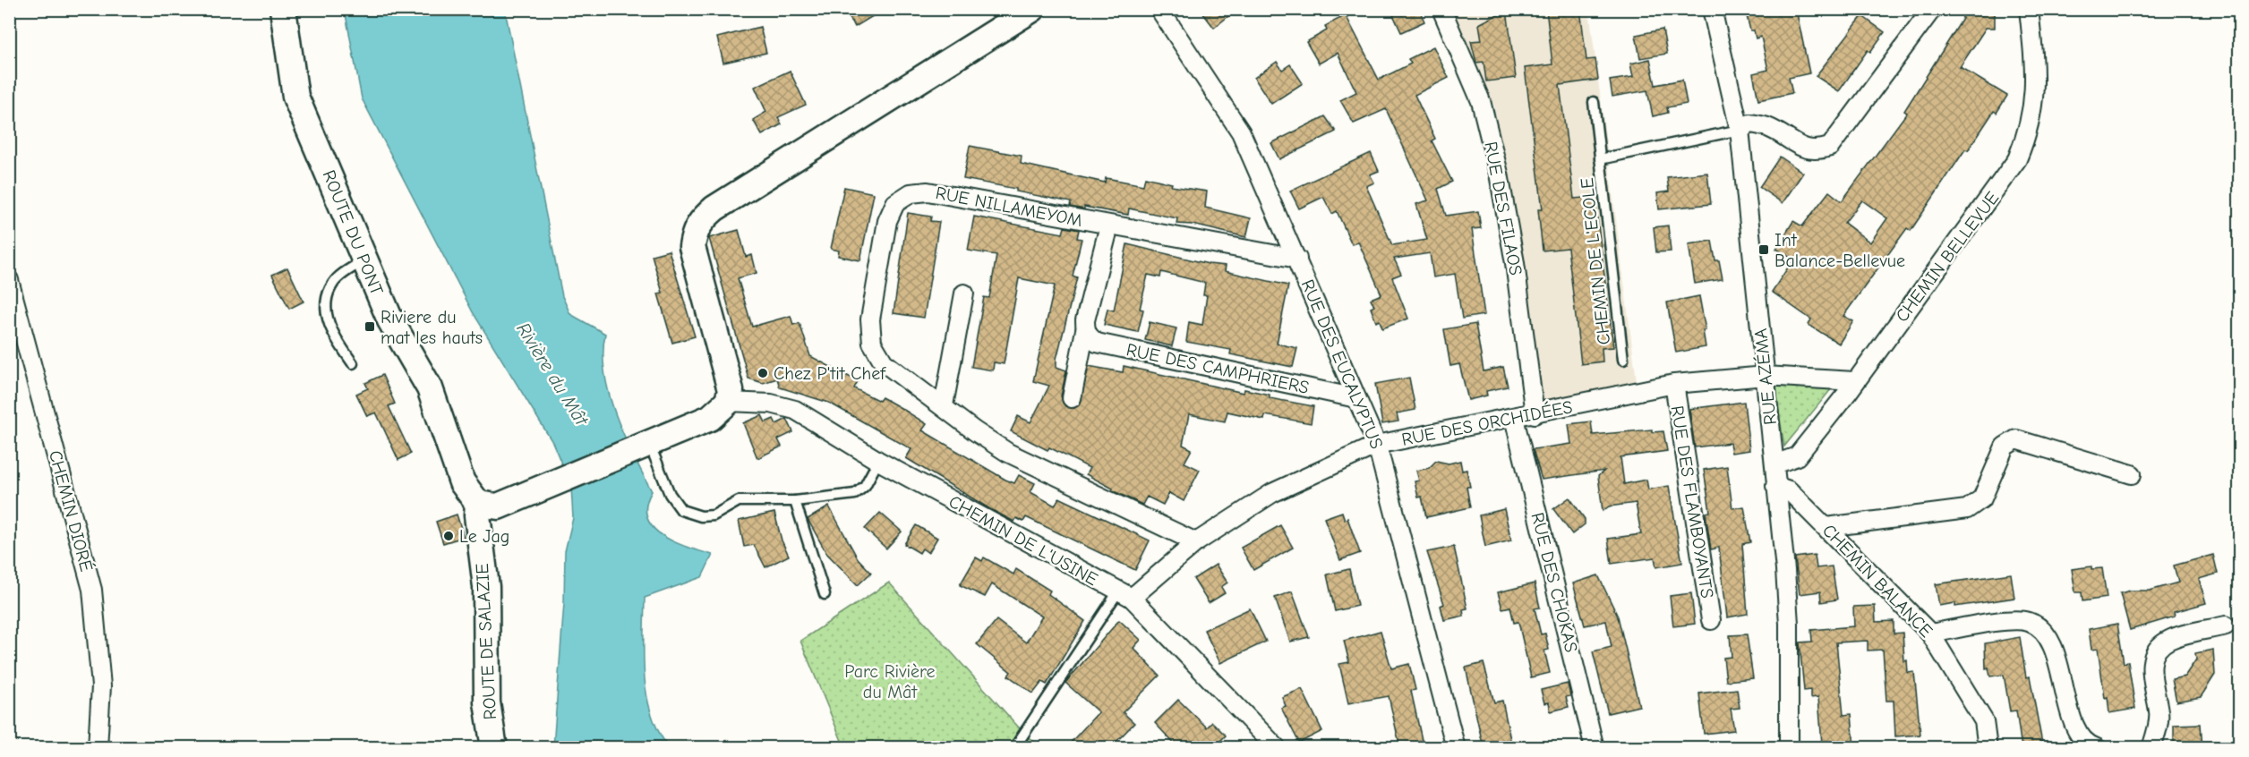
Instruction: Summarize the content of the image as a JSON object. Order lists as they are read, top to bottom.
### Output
{
  "streets": {
    "main road": ["ROUTE DU PONT", "ROUTE DE SALAZIE"],
    "street": [
      "RUE NILLAMEYOM",
      "RUE DES FILAOS",
      "CHEMIN BELLEVUE",
      "RUE DES EUCALYPTUS",
      "RUE DES CAMPHRIERS",
      "RUE AZÉMA",
      "RUE DES ORCHIDÉES",
      "RUE DES FLAMBOYANTS",
      "CHEMIN DIORÉ",
      "CHEMIN DE L'USINE",
      "CHEMIN BALANCE",
      "RUE DES CHOKAS"
    ],
    "lane": ["CHEMIN DE L'ECOLE"]
  },
  "crossings": [
    ["RUE NILLAMEYOM", "RUE DES EUCALYPTUS"],
    ["RUE NILLAMEYOM", "RUE DES ORCHIDÉES"],
    ["RUE DES FILAOS", "RUE DES ORCHIDÉES"],
    ["ROUTE DU PONT", "ROUTE DE SALAZIE"],
    ["CHEMIN BELLEVUE", "RUE AZÉMA"],
    ["CHEMIN BELLEVUE", "RUE DES ORCHIDÉES"],
    ["CHEMIN DE L'ECOLE", "RUE AZÉMA"],
    ["RUE DES EUCALYPTUS", "RUE DES CAMPHRIERS"],
    ["RUE DES EUCALYPTUS", "RUE DES ORCHIDÉES"],
    ["RUE AZÉMA", "RUE DES ORCHIDÉES"],
    ["RUE AZÉMA", "CHEMIN BALANCE"],
    ["RUE DES ORCHIDÉES", "RUE DES FLAMBOYANTS"],
    ["RUE DES ORCHIDÉES", "CHEMIN DE L'USINE"],
    ["RUE DES ORCHIDÉES", "RUE DES CHOKAS"]
  ],
  "water": ["Rivière du Mât"],
  "parks": ["Parc Rivière du Mât"],
  "places": {
    "transit": ["Int Balance-Bellevue", "Riviere du mat les hauts"],
    "other": ["Chez P'tit Chef", "Le Jag"]
  }
}
